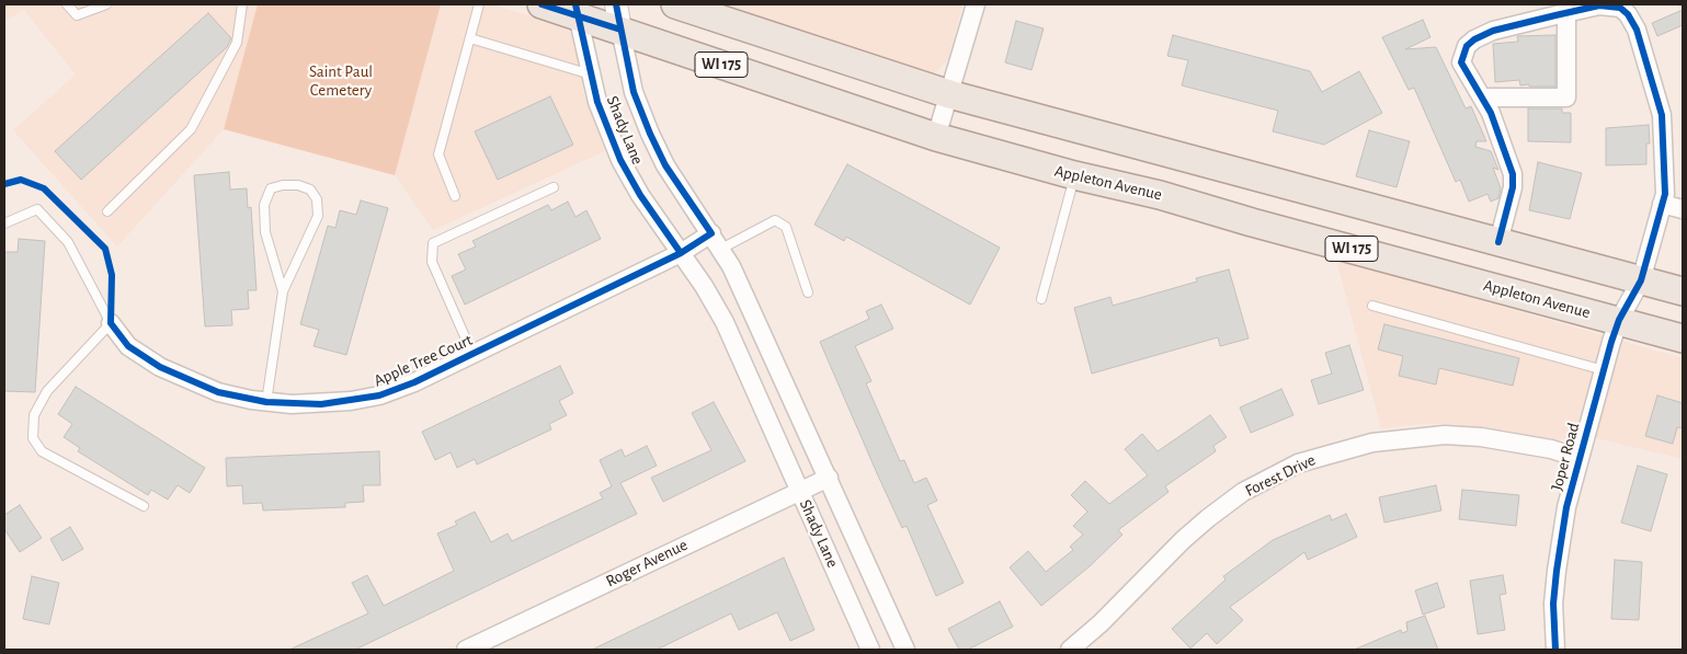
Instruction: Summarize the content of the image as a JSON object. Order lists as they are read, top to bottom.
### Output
{
  "streets": {
    "main road": ["WI 175", "Appleton Avenue"],
    "street": [
      "Shady Lane",
      "Apple Tree Court",
      "Joper Road",
      "Forest Drive",
      "Roger Avenue"
    ]
  },
  "crossings": [
    ["WI 175", "Joper Road"],
    ["Shady Lane", "Appleton Avenue"],
    ["Shady Lane", "Apple Tree Court"],
    ["Shady Lane", "Roger Avenue"],
    ["Appleton Avenue", "Joper Road"],
    ["Joper Road", "Forest Drive"]
  ],
  "parks": ["Saint Paul Cemetery"]
}
